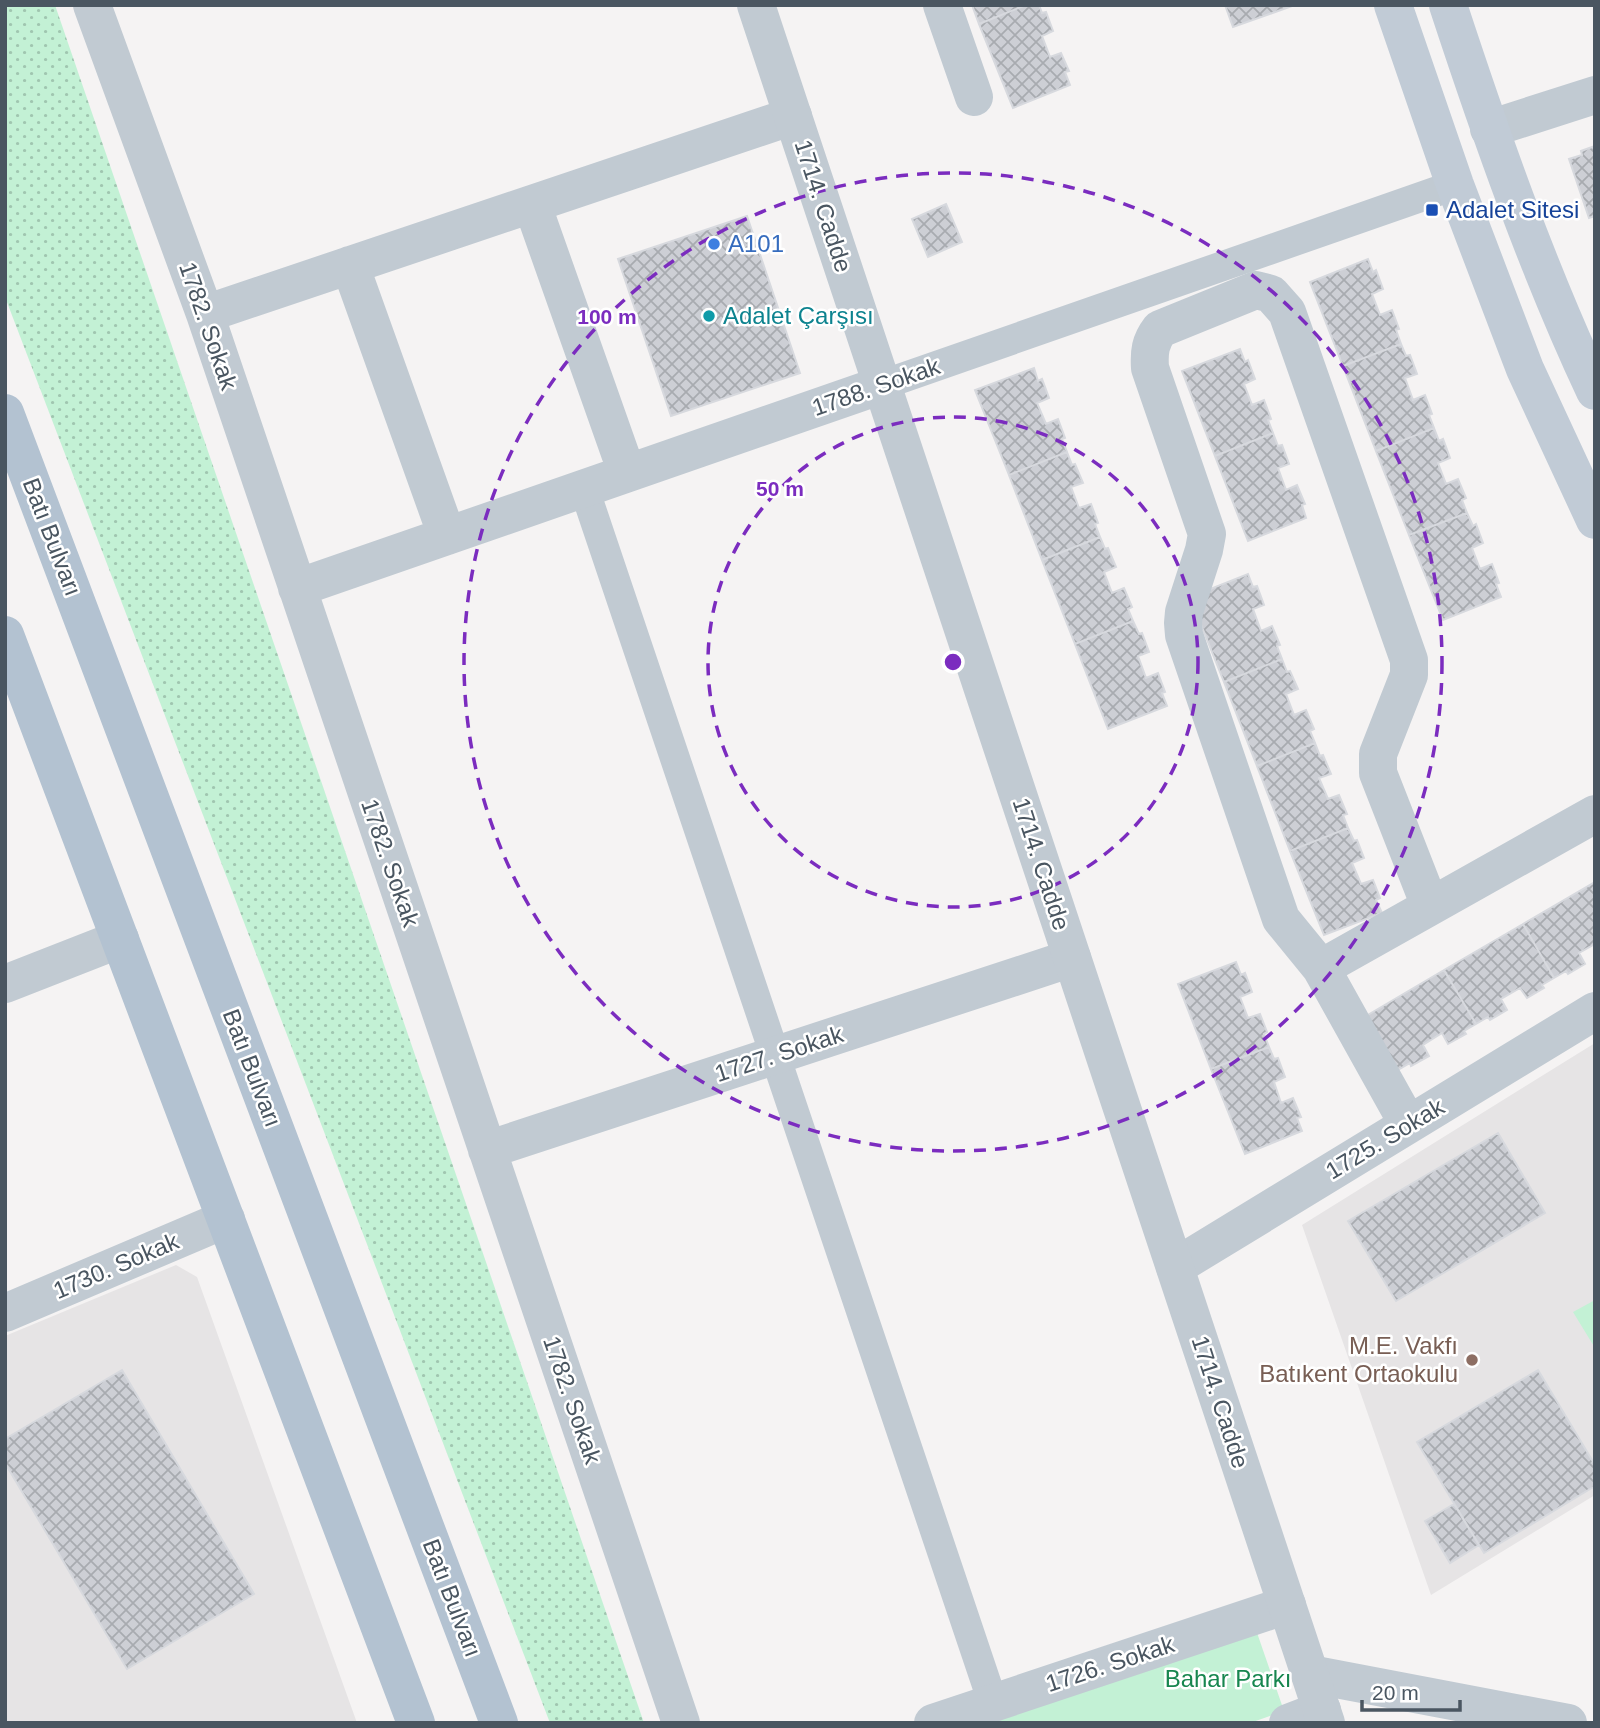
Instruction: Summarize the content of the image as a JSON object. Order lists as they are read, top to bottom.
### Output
{
  "streets": {
    "main road": ["Batı Bulvarı"],
    "street": [
      "1714. Cadde",
      "1782. Sokak",
      "1788. Sokak",
      "1727. Sokak",
      "1725. Sokak",
      "1730. Sokak",
      "1726. Sokak"
    ]
  },
  "crossings": [
    ["1714. Cadde", "1788. Sokak"],
    ["1714. Cadde", "1727. Sokak"],
    ["1714. Cadde", "1725. Sokak"],
    ["1714. Cadde", "1726. Sokak"],
    ["1782. Sokak", "1788. Sokak"],
    ["1782. Sokak", "1727. Sokak"]
  ],
  "parks": ["Bahar Parkı"],
  "places": {
    "transit": ["Adalet Sitesi"],
    "other": ["A101", "Adalet Çarşısı", "M.E. Vakfı Batıkent Ortaokulu"]
  },
  "scale_bar": "20 m",
  "rings": ["100 m", "50 m"]
}
